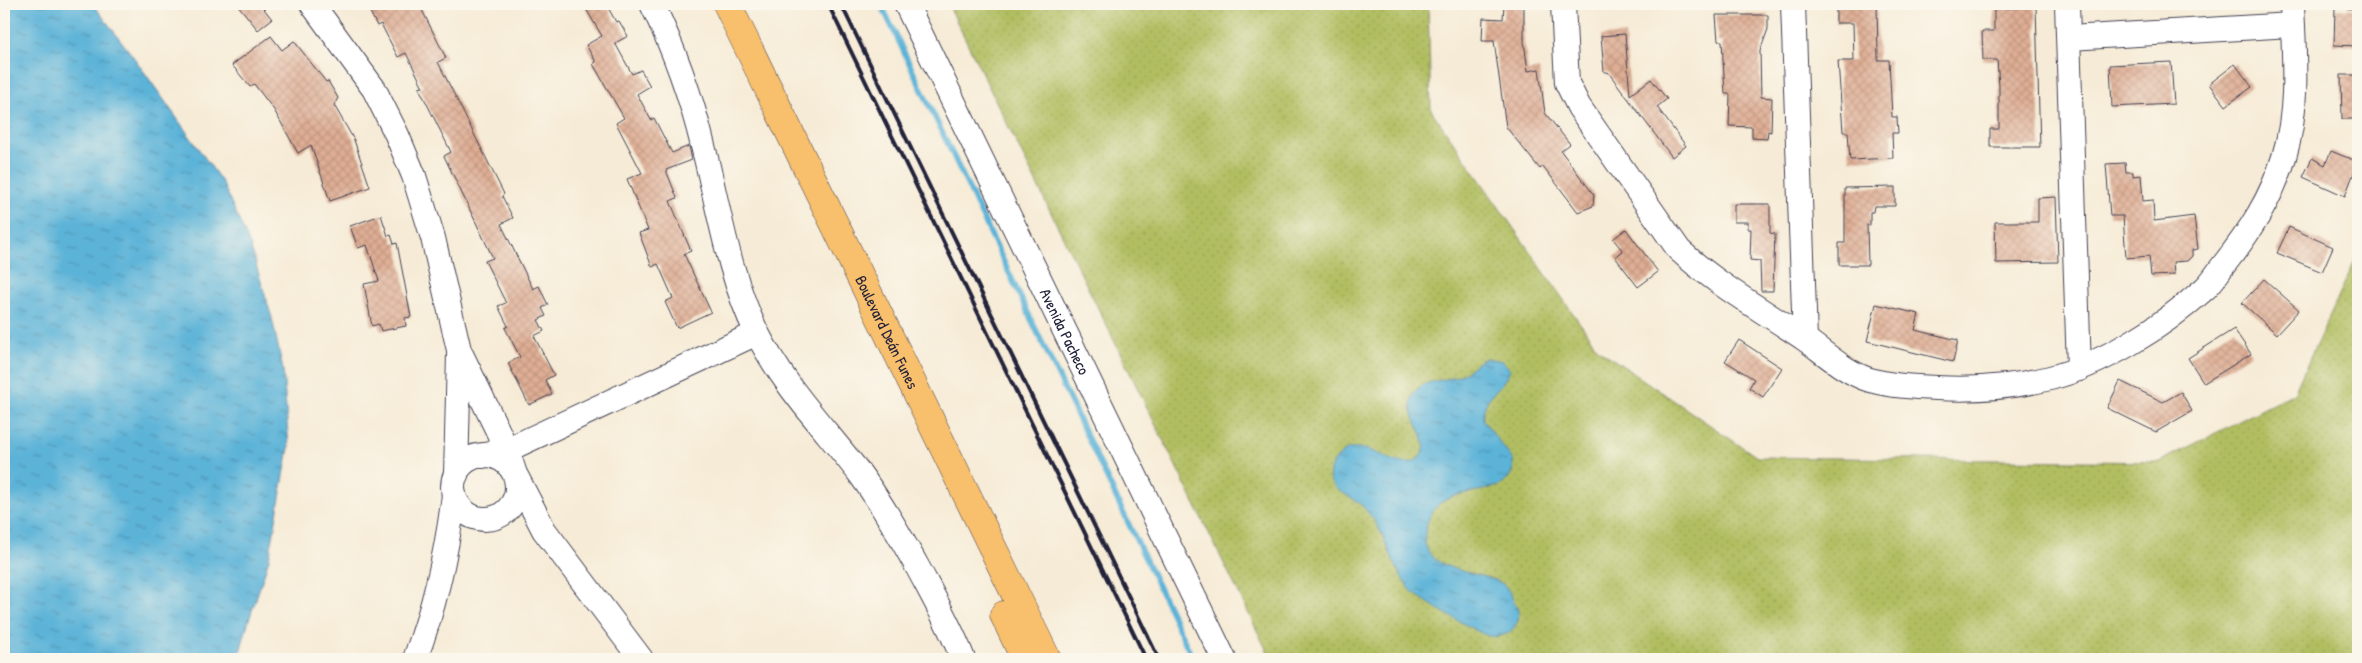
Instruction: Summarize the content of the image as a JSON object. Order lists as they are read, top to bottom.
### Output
{
  "streets": {
    "main road": ["Boulevard Deán Funes"],
    "street": ["Avenida Pacheco"]
  }
}
